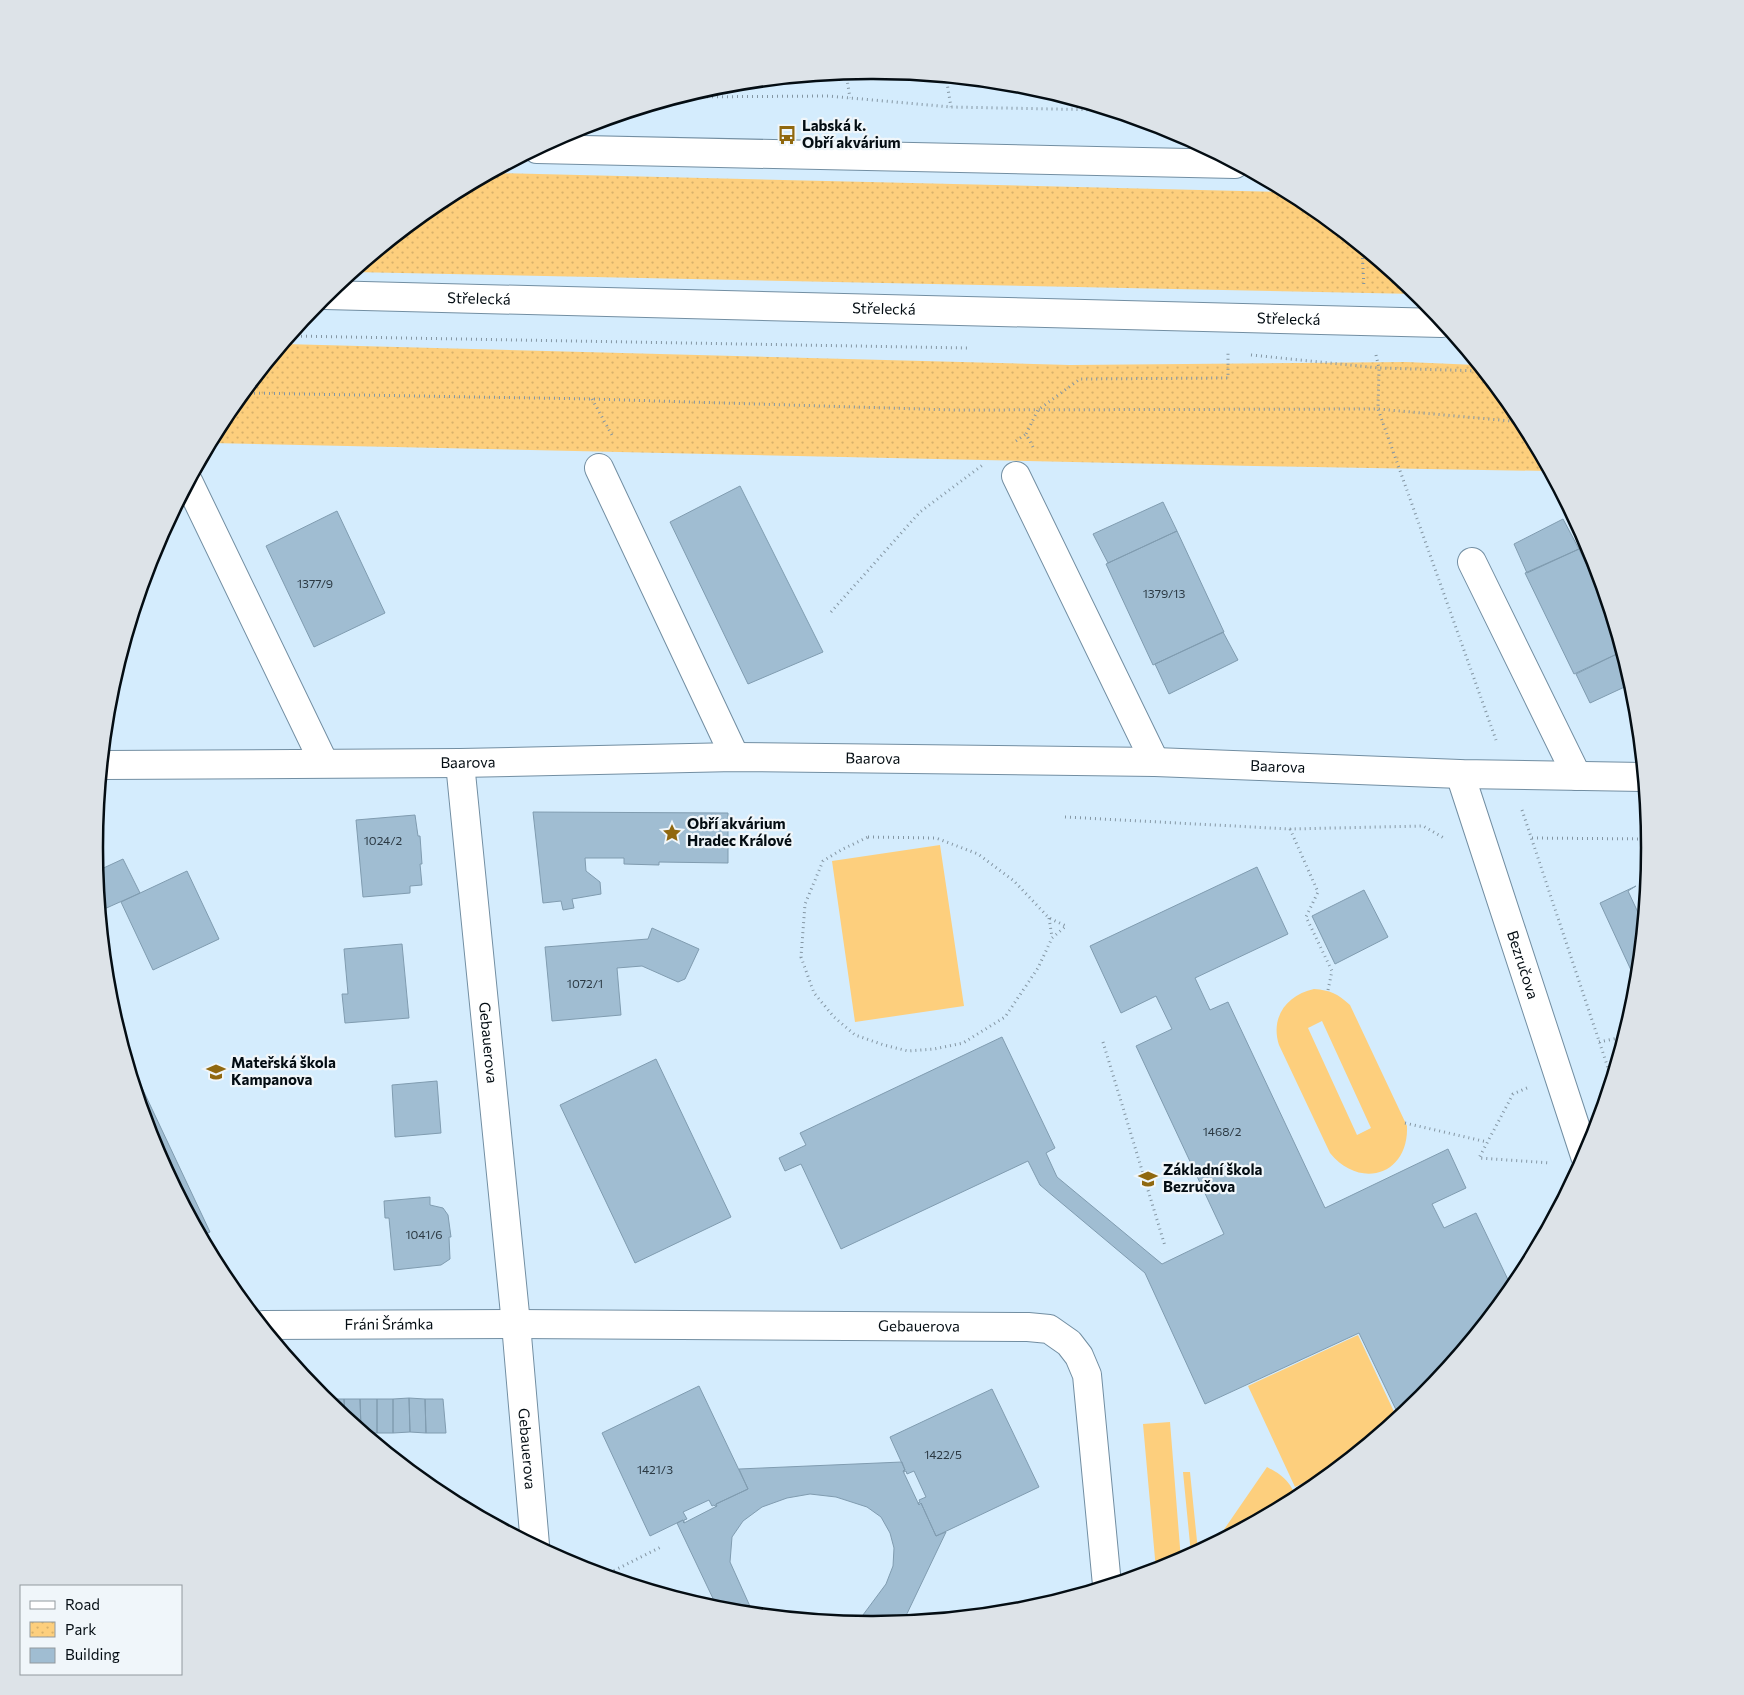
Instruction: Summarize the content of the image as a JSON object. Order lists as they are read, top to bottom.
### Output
{
  "streets": {
    "street": [
      "Střelecká",
      "Baarova",
      "Bezručova",
      "Gebauerova",
      "Fráni Šrámka"
    ]
  },
  "crossings": [
    ["Baarova", "Bezručova"],
    ["Baarova", "Gebauerova"],
    ["Gebauerova", "Fráni Šrámka"]
  ],
  "places": {
    "bus stop": ["Labská k. Obří akvárium"],
    "place": ["Obří akvárium Hradec Králové"],
    "school or university": ["Mateřská škola Kampanova", "Základní škola Bezručova"]
  },
  "house_numbers": [
    "1377/9",
    "1379/13",
    "1024/2",
    "1072/1",
    "1468/2",
    "1041/6",
    "1422/5",
    "1421/3"
  ],
  "legend": ["Road", "Park", "Building"]
}
